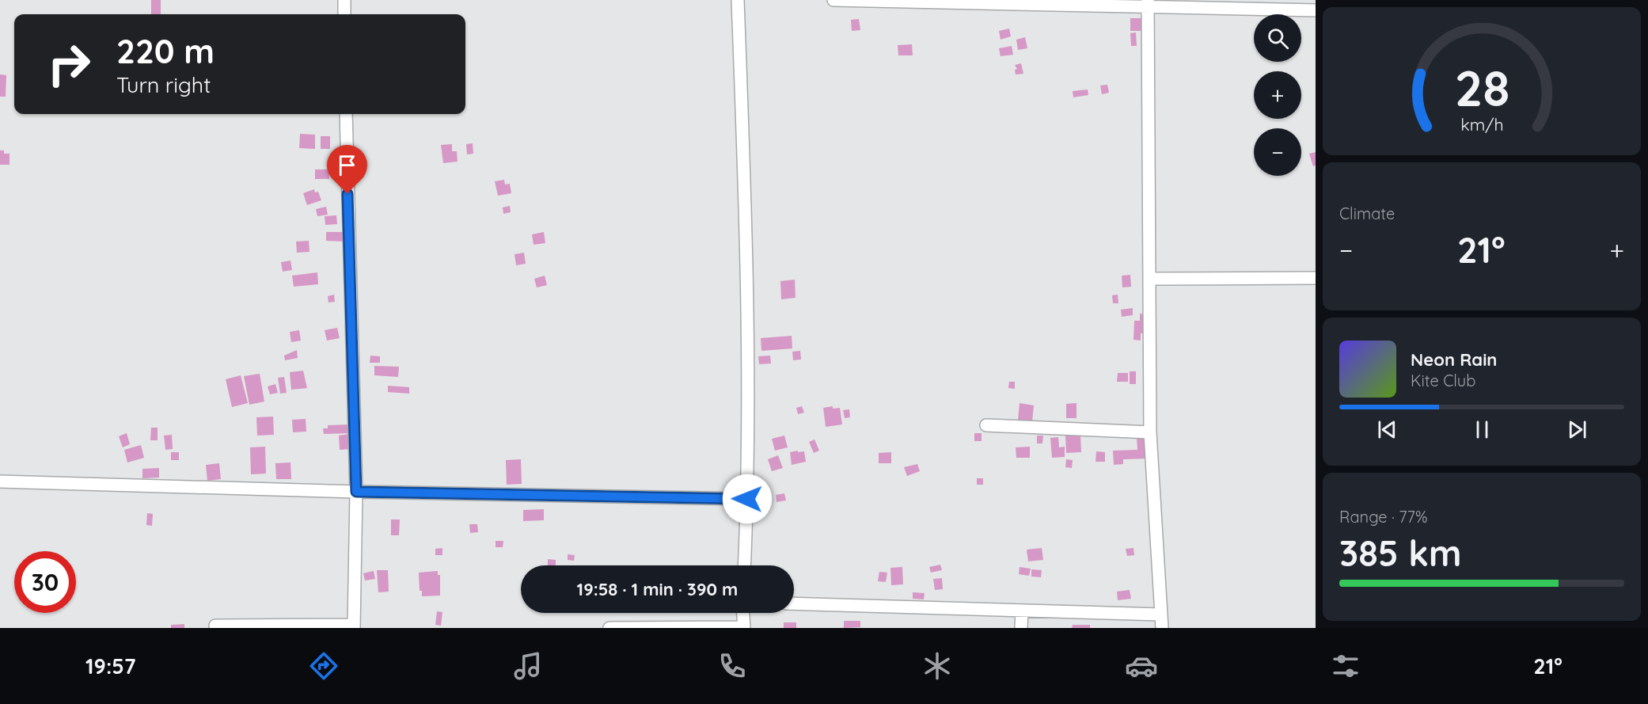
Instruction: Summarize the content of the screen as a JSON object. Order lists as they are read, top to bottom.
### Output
{
  "page": {
    "map_buttons": ["+", "−"],
    "turn": ["220 m", "Turn right"],
    "tile": [
      "Climate",
      ["Range · 77%", "385 km"]
    ],
    "heat": ["−", "21°", "+"],
    "song": ["Neon Rain", "Kite Club"],
    "limit": "30",
    "trip": "19:58 · 1 min · 390 m",
    "tabs": ["19:57", "21°"],
    "gauge": ["28", "km/h"]
  }
}
